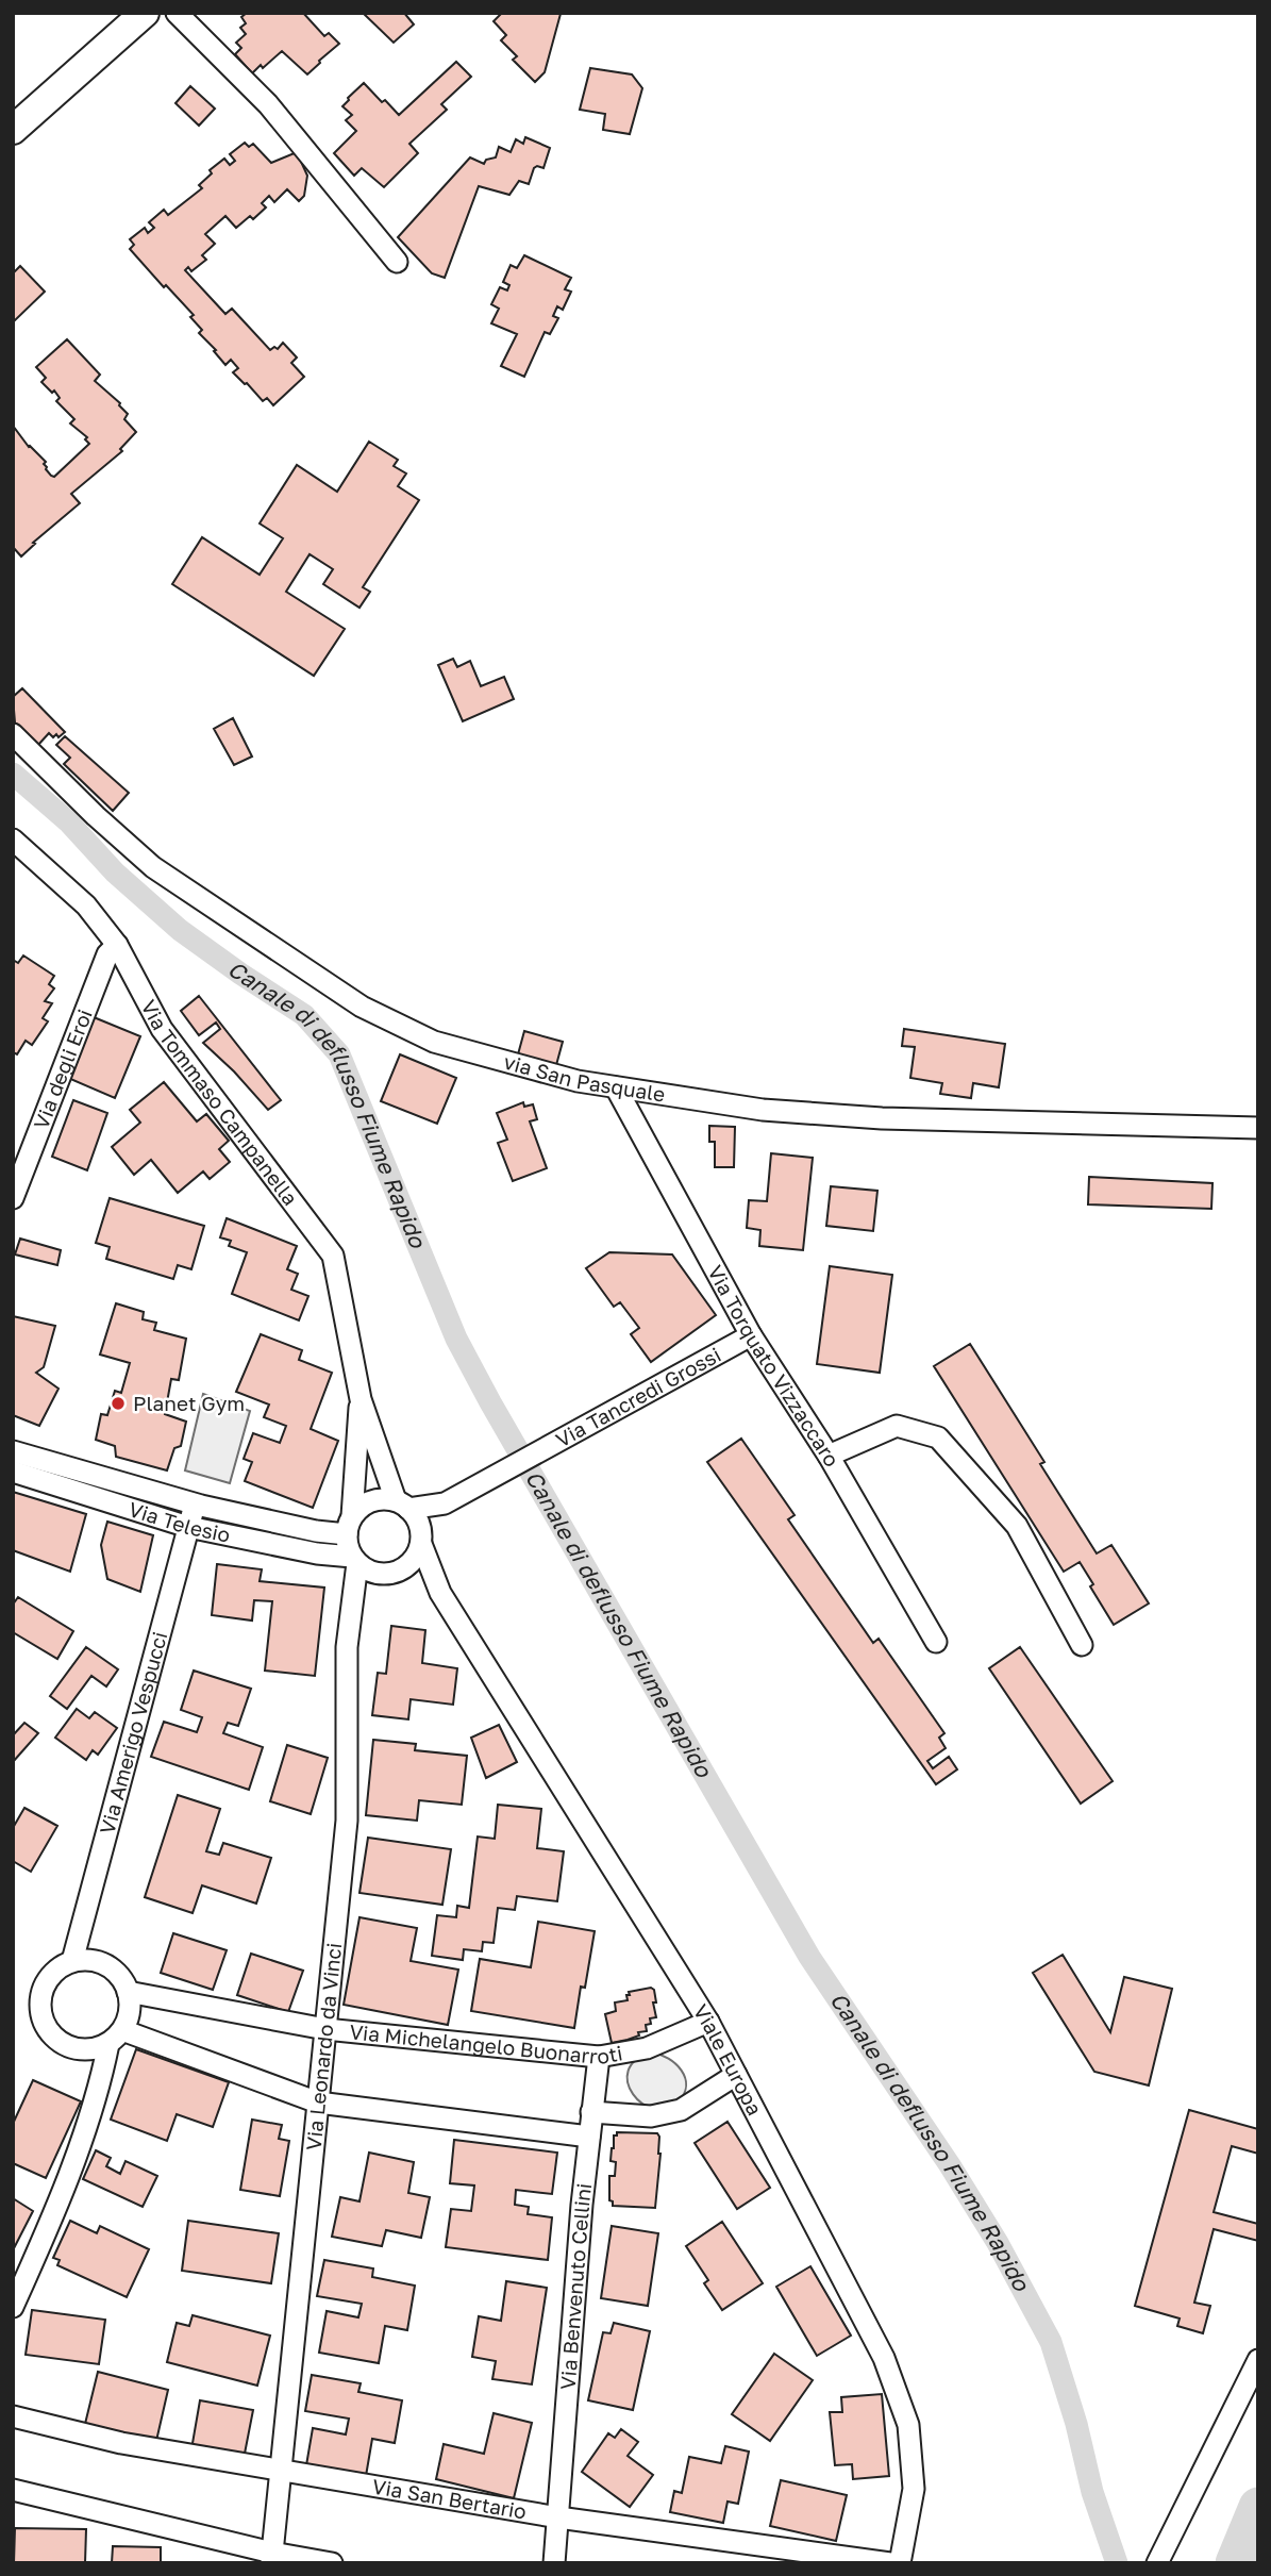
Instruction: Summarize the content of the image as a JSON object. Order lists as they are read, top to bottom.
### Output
{
  "streets": {
    "street": [
      "Via degli Eroi",
      "via San Pasquale",
      "Via Tommaso Campanella",
      "Via Torquato Vizzaccaro",
      "Via Tancredi Grossi",
      "Via Telesio",
      "Via Amerigo Vespucci",
      "Via Michelangelo Buonarroti",
      "Via Leonardo da Vinci",
      "Viale Europa",
      "Via Benvenuto Cellini",
      "Via San Bertario"
    ]
  },
  "crossings": [
    ["Via degli Eroi", "Via Tommaso Campanella"],
    ["via San Pasquale", "Via Torquato Vizzaccaro"],
    ["Via Tommaso Campanella", "Via Tancredi Grossi"],
    ["Via Tommaso Campanella", "Via Telesio"],
    ["Via Tommaso Campanella", "Via Leonardo da Vinci"],
    ["Via Tommaso Campanella", "Viale Europa"],
    ["Via Torquato Vizzaccaro", "Via Tancredi Grossi"],
    ["Via Tancredi Grossi", "Via Telesio"],
    ["Via Tancredi Grossi", "Via Leonardo da Vinci"],
    ["Via Tancredi Grossi", "Viale Europa"],
    ["Via Telesio", "Via Amerigo Vespucci"],
    ["Via Telesio", "Via Leonardo da Vinci"],
    ["Via Telesio", "Viale Europa"],
    ["Via Amerigo Vespucci", "Via Michelangelo Buonarroti"],
    ["Via Michelangelo Buonarroti", "Via Leonardo da Vinci"],
    ["Via Michelangelo Buonarroti", "Viale Europa"],
    ["Via Michelangelo Buonarroti", "Via Benvenuto Cellini"],
    ["Via Leonardo da Vinci", "Viale Europa"],
    ["Via Leonardo da Vinci", "Via San Bertario"],
    ["Via Benvenuto Cellini", "Via San Bertario"]
  ],
  "water": ["Canale di deflusso Fiume Rapido"],
  "places": ["Planet Gym"]
}
